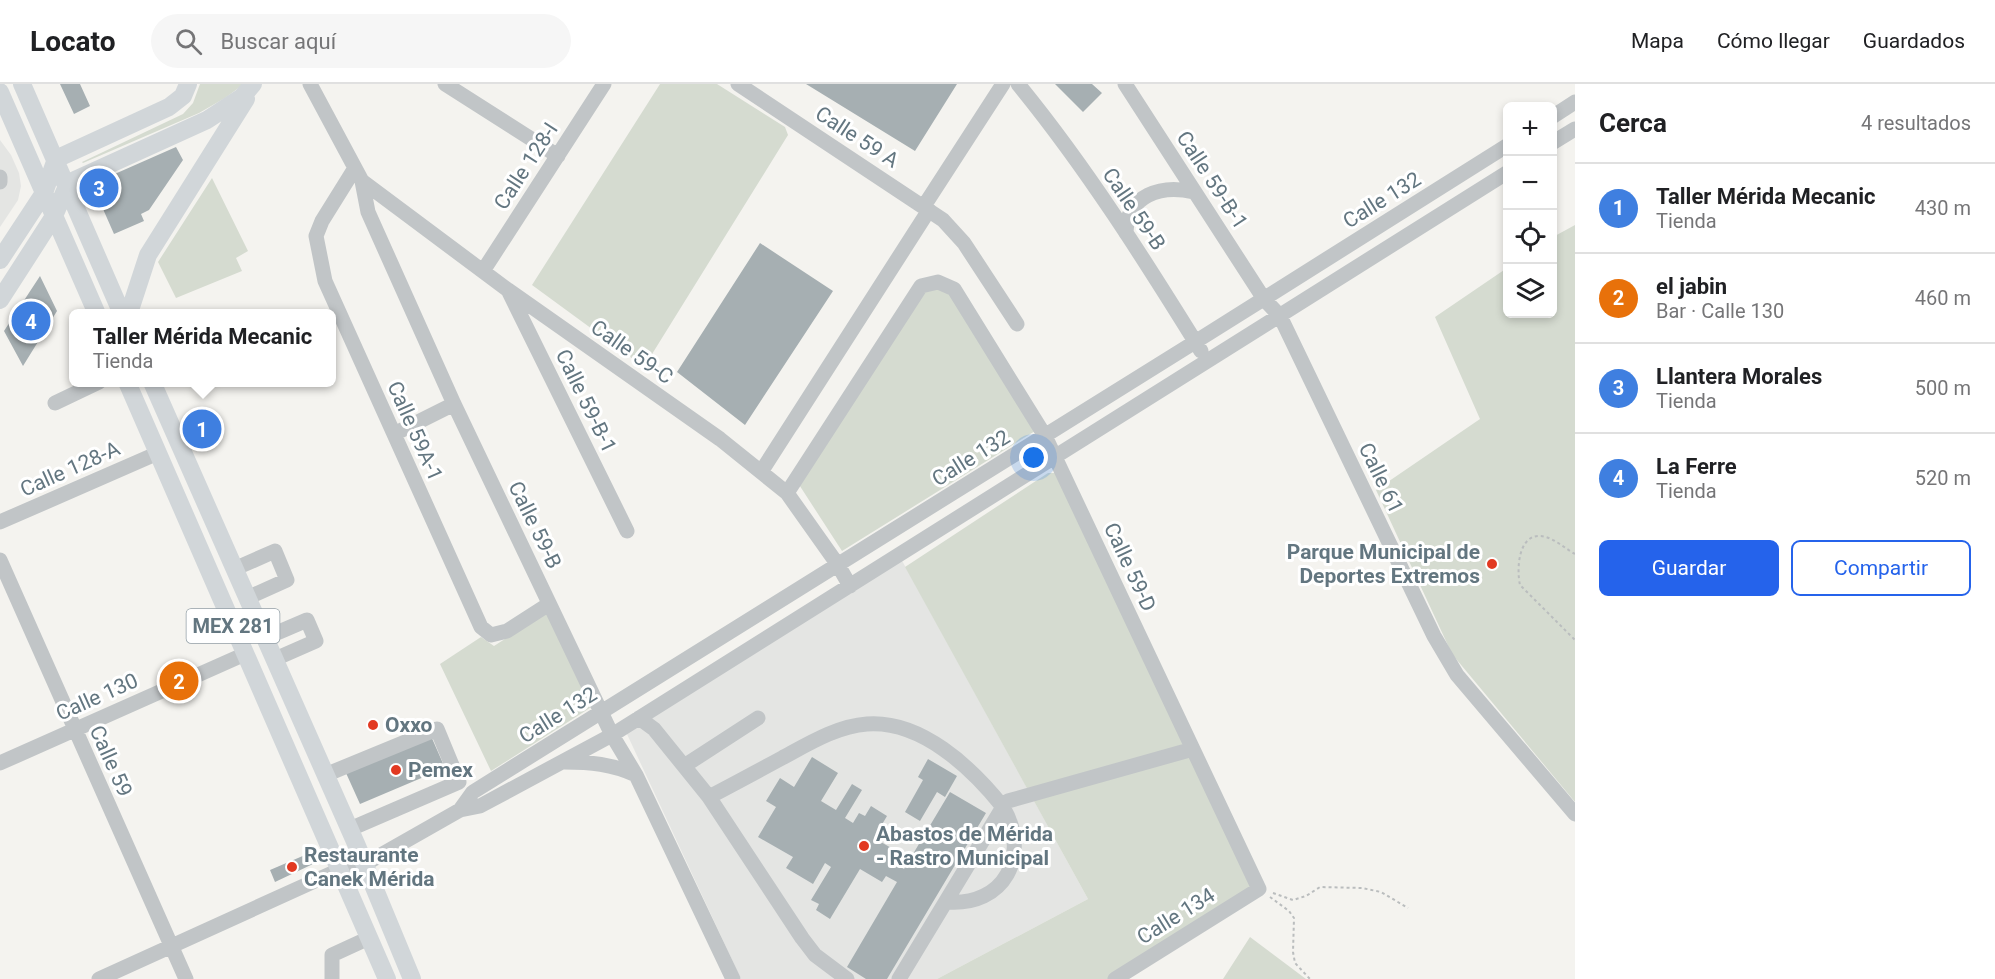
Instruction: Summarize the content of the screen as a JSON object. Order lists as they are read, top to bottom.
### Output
{
  "streets": {
    "main road": ["MEX 281"],
    "street": [
      "Calle 59 A",
      "Calle 128-I",
      "Calle 59-B-1",
      "Calle 132",
      "Calle 59-B",
      "Calle 59-C",
      "Calle 59A-1",
      "Calle 128-A",
      "Calle 61",
      "Calle 59-D",
      "Calle 130",
      "Calle 59",
      "Calle 134"
    ]
  },
  "crossings": [
    ["Calle 128-I", "Calle 59-C"],
    ["Calle 59-B-1", "Calle 132"],
    ["Calle 59-B-1", "Calle 59-C"],
    ["Calle 59-B-1", "Calle 61"],
    ["Calle 132", "Calle 59-B"],
    ["Calle 132", "Calle 59-C"],
    ["Calle 132", "Calle 61"],
    ["Calle 132", "Calle 59-D"],
    ["Calle 132", "MEX 281"],
    ["Calle 132", "Calle 59"],
    ["Calle 59-B", "Calle 59-C"],
    ["Calle 59-B", "Calle 59A-1"],
    ["Calle 59-C", "Calle 59A-1"],
    ["Calle 59-C", "Calle 59-D"],
    ["Calle 128-A", "MEX 281"],
    ["Calle 59-D", "Calle 134"],
    ["MEX 281", "Calle 130"],
    ["Calle 130", "Calle 59"]
  ],
  "places": [
    "Parque Municipal de Deportes Extremos",
    "Oxxo",
    "Pemex",
    "Abastos de Mérida - Rastro Municipal",
    "Restaurante Canek Mérida"
  ],
  "page": {
    "header": "Locato",
    "search": "Buscar aquí",
    "nav": ["Mapa", "Cómo llegar", "Guardados"],
    "heading": ["Cerca", "4 resultados"],
    "map_buttons": ["+", "−"],
    "list": [
      {
        "mark": "1",
        "name": "Taller Mérida Mecanic",
        "note": "Tienda",
        "value": "430 m"
      },
      {
        "mark": "2",
        "name": "el jabin",
        "note": "Bar · Calle 130",
        "value": "460 m"
      },
      {
        "mark": "3",
        "name": "Llantera Morales",
        "note": "Tienda",
        "value": "500 m"
      },
      {
        "mark": "4",
        "name": "La Ferre",
        "note": "Tienda",
        "value": "520 m"
      }
    ],
    "pins": [
      "3",
      "4",
      "1",
      "2"
    ],
    "popup": ["Taller Mérida Mecanic", "Tienda"],
    "buttons": ["Guardar", "Compartir"]
  }
}
